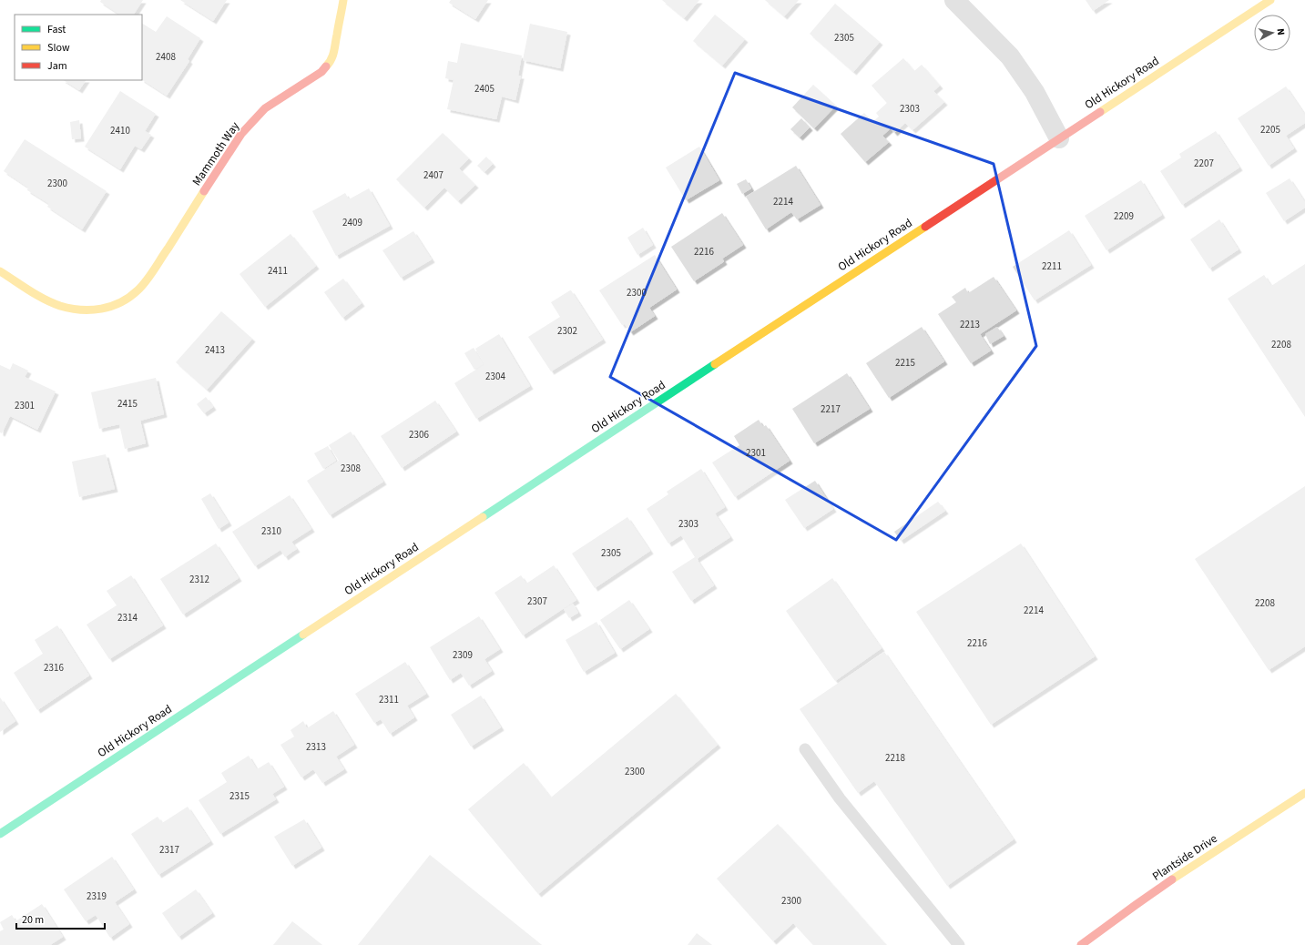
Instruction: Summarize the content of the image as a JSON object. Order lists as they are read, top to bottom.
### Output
{
  "streets": {
    "street": ["Old Hickory Road", "Mammoth Way", "Plantside Drive"]
  },
  "house_numbers": [
    "2305",
    "2408",
    "2405",
    "2303",
    "2205",
    "2410",
    "2207",
    "2407",
    "2300",
    "2214",
    "2209",
    "2409",
    "2216",
    "2211",
    "2411",
    "2300",
    "2213",
    "2302",
    "2208",
    "2413",
    "2215",
    "2304",
    "2415",
    "2301",
    "2217",
    "2306",
    "2301",
    "2308",
    "2303",
    "2310",
    "2305",
    "2312",
    "2307",
    "2208",
    "2214",
    "2314",
    "2216",
    "2309",
    "2316",
    "2311",
    "2313",
    "2218",
    "2300",
    "2315",
    "2317",
    "2319",
    "2300"
  ],
  "legend": ["Fast", "Slow", "Jam"],
  "scale_bar": "20 m",
  "north": "right"
}
